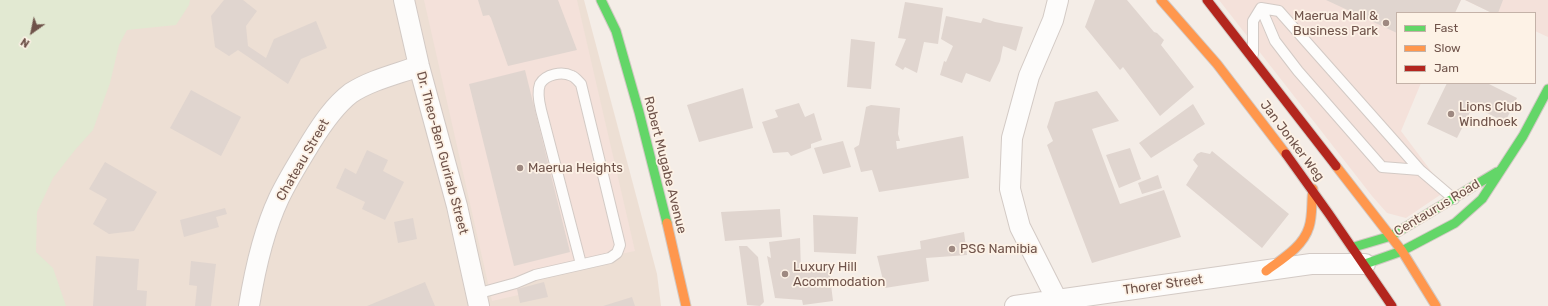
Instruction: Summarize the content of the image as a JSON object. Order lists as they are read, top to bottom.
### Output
{
  "streets": {
    "main road": ["Jan Jonker Weg", "Robert Mugabe Avenue", "Centaurus Road"],
    "street": ["Dr. Theo-Ben Gurirab Street", "Chateau Street", "Thorer Street"]
  },
  "crossings": [
    ["Jan Jonker Weg", "Centaurus Road"],
    ["Dr. Theo-Ben Gurirab Street", "Chateau Street"],
    ["Centaurus Road", "Thorer Street"]
  ],
  "places": [
    "Maerua Mall & Business Park",
    "Lions Club Windhoek",
    "Maerua Heights",
    "PSG Namibia",
    "Luxury Hill Acommodation"
  ],
  "legend": ["Fast", "Slow", "Jam"],
  "north": "bottom left"
}
